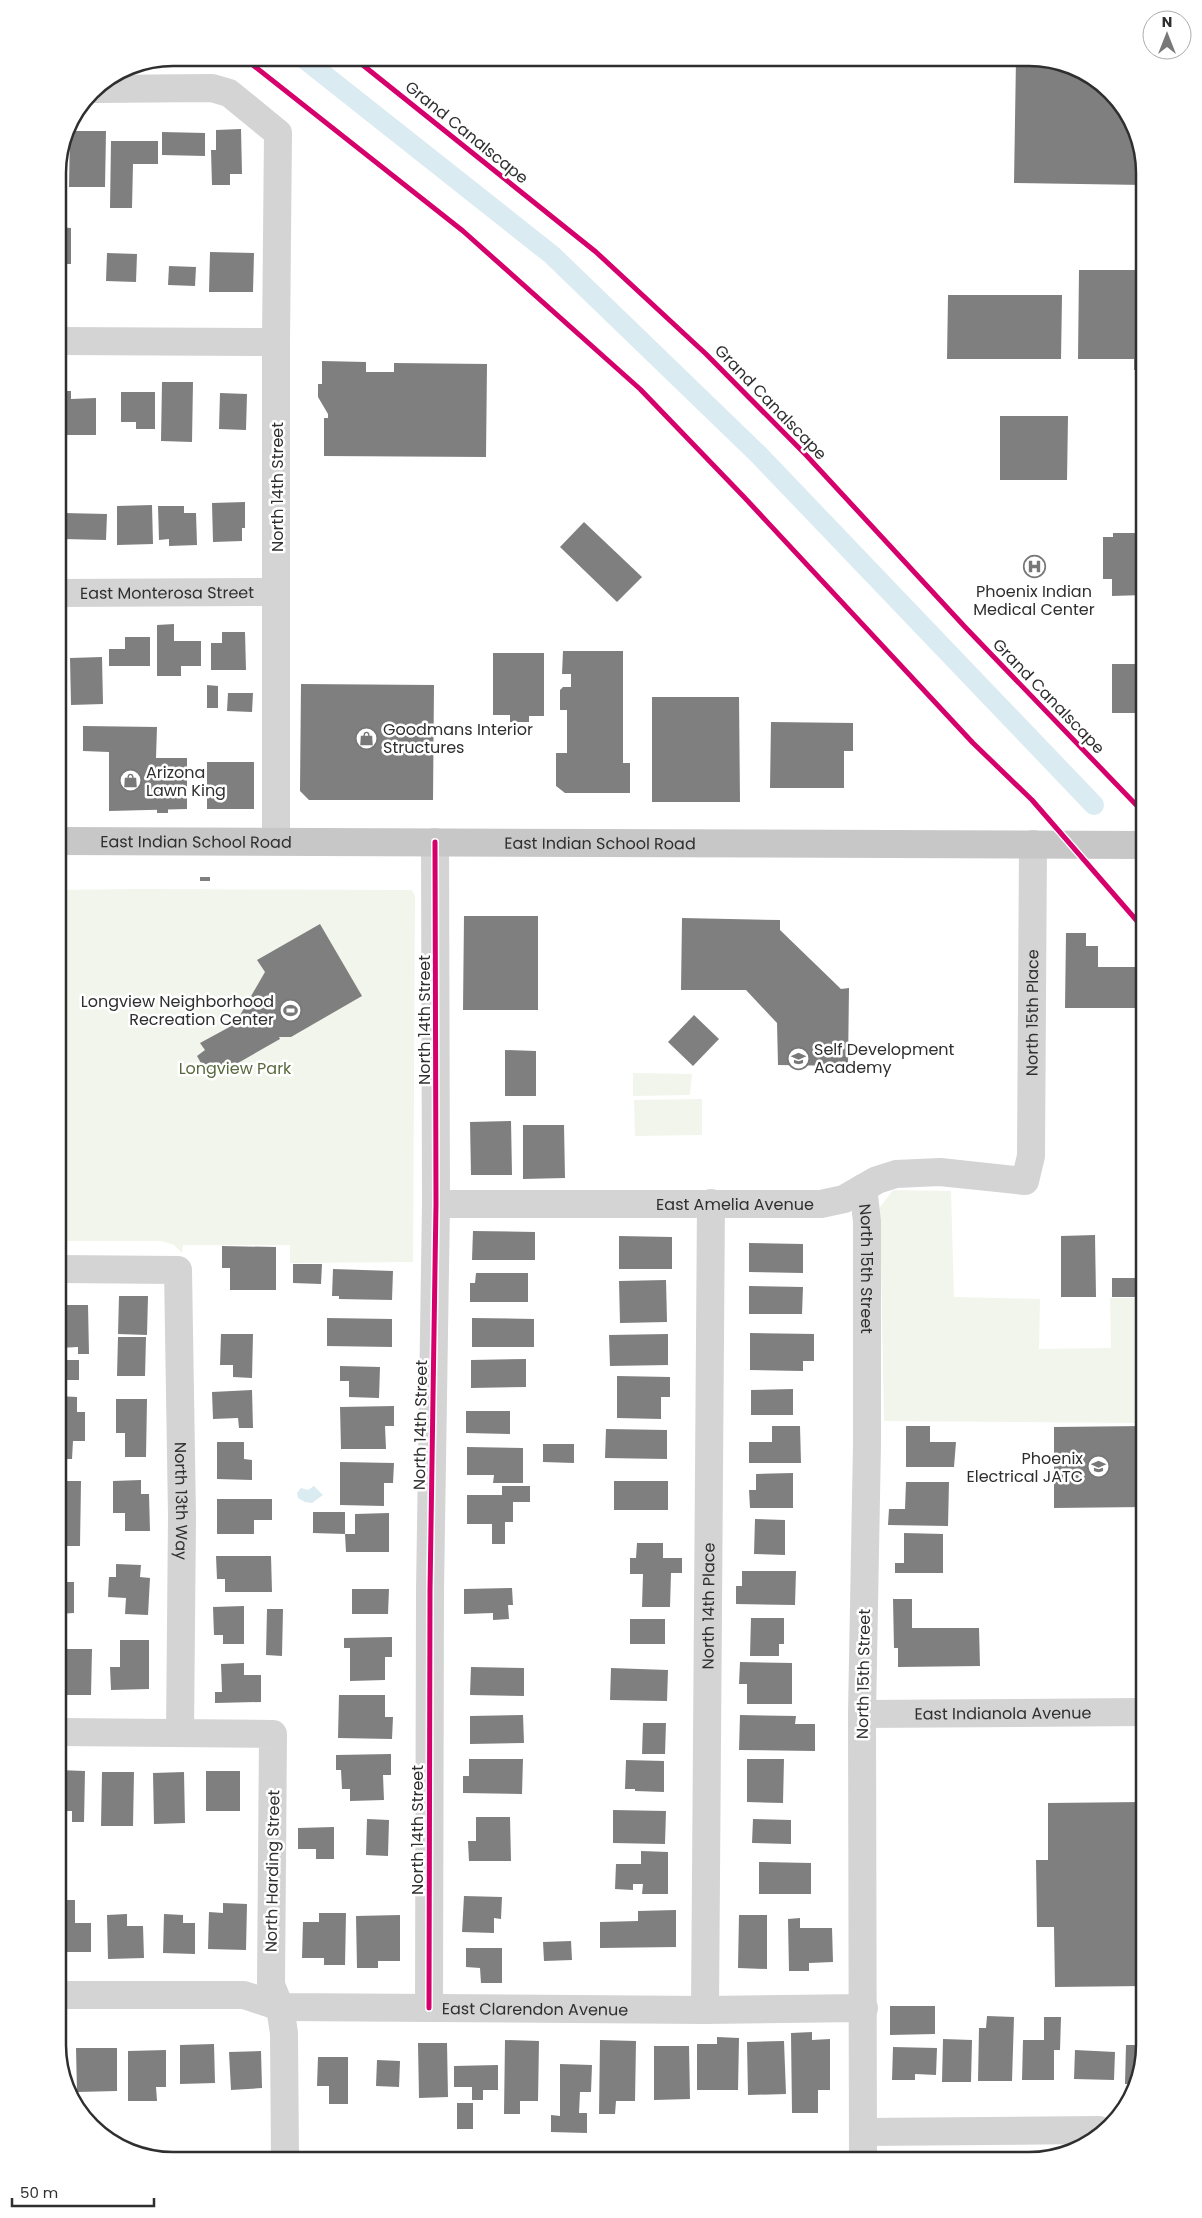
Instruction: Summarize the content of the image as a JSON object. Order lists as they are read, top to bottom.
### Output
{
  "streets": {
    "main road": ["East Indian School Road"],
    "street": [
      "North 14th Street",
      "East Monterosa Street",
      "North 15th Place",
      "East Amelia Avenue",
      "North 15th Street",
      "North 13th Way",
      "North 14th Place",
      "East Indianola Avenue",
      "North Harding Street",
      "East Clarendon Avenue"
    ],
    "cycle path": ["Grand Canalscape"]
  },
  "crossings": [
    ["North 14th Street", "East Monterosa Street"],
    ["North 14th Street", "East Indian School Road"],
    ["North 14th Street", "East Amelia Avenue"],
    ["North 14th Street", "East Clarendon Avenue"],
    ["East Indian School Road", "North 15th Place"],
    ["North 15th Place", "East Amelia Avenue"],
    ["East Amelia Avenue", "North 15th Street"],
    ["East Amelia Avenue", "North 14th Place"],
    ["North 15th Street", "East Indianola Avenue"],
    ["North 15th Street", "East Clarendon Avenue"],
    ["North 13th Way", "North Harding Street"],
    ["North 14th Place", "East Clarendon Avenue"],
    ["North Harding Street", "East Clarendon Avenue"]
  ],
  "parks": ["Longview Park"],
  "places": {
    "hospital": ["Phoenix Indian Medical Center"],
    "shop": ["Goodmans Interior Structures", "Arizona Lawn King"],
    "sports": ["Longview Neighborhood Recreation Center"],
    "school or university": ["Self Development Academy", "Phoenix Electrical JATC"]
  },
  "scale_bar": "50 m",
  "north": "top"
}
